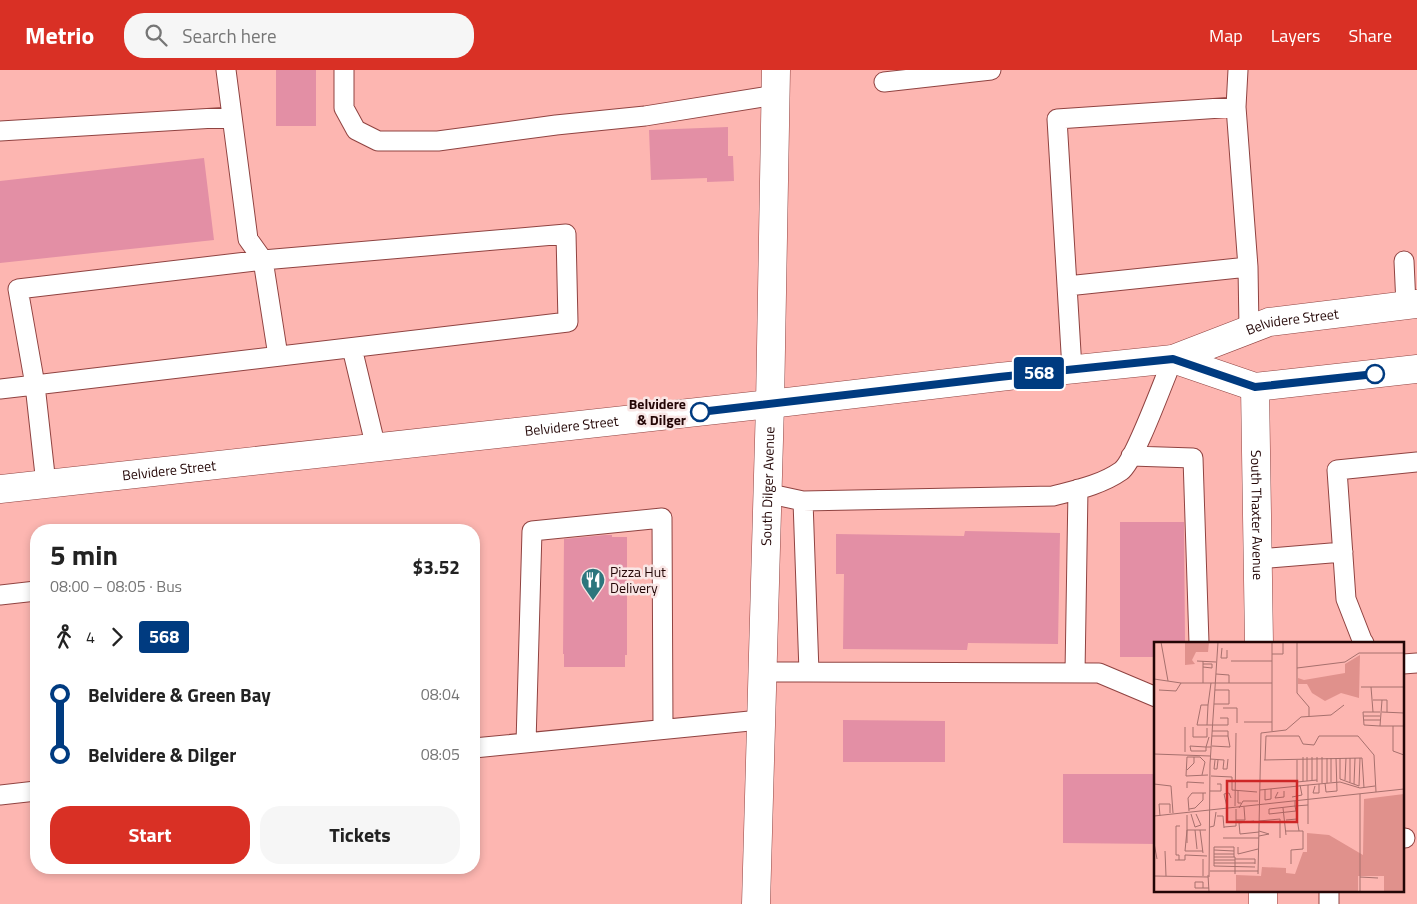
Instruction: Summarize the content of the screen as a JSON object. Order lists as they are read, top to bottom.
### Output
{
  "streets": {
    "main road": ["Belvidere Street", "South Dilger Avenue", "South Thaxter Avenue"]
  },
  "crossings": [
    ["Belvidere Street", "South Dilger Avenue"],
    ["Belvidere Street", "South Thaxter Avenue"]
  ],
  "places": {
    "other": ["Belvidere & Dilger"],
    "restaurant": ["Pizza Hut Delivery"]
  },
  "lines": ["bus line 568"],
  "page": {
    "header": "Metrio",
    "search": "Search here",
    "nav": ["Map", "Layers", "Share"],
    "on_map": "568",
    "heading": ["5 min", "08:00 – 08:05 · Bus", "$3.52"],
    "legs": ["4", "568"],
    "list": [
      {
        "name": "Belvidere & Green Bay",
        "value": "08:04"
      },
      {
        "name": "Belvidere & Dilger",
        "value": "08:05"
      }
    ],
    "buttons": ["Start", "Tickets"]
  }
}
